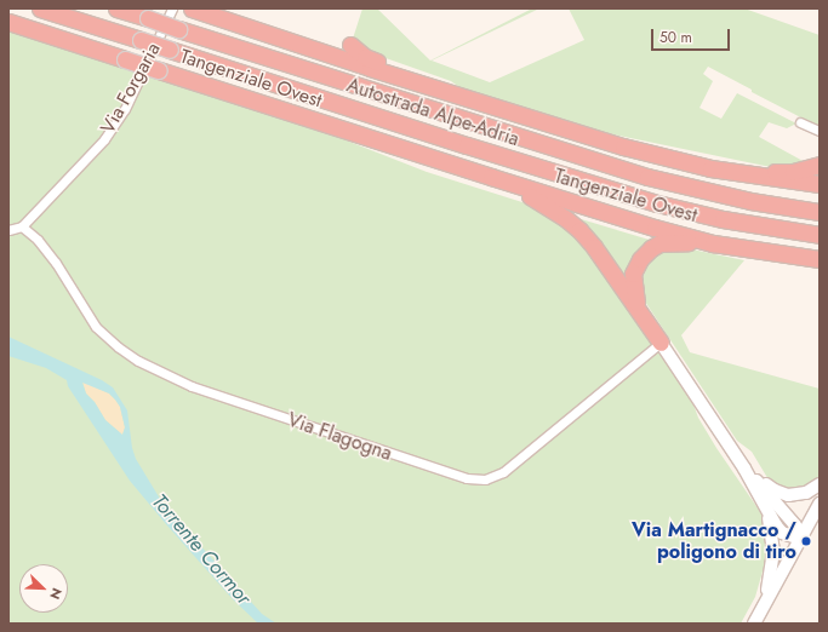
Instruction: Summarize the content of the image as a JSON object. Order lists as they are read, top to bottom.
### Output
{
  "streets": {
    "highway": ["Tangenziale Ovest", "Autostrada Alpe-Adria"],
    "street": ["Via Forgaria", "Via Flagogna"]
  },
  "crossings": [
    ["Via Forgaria", "Via Flagogna"]
  ],
  "water": ["Torrente Cormor"],
  "places": ["Via Martignacco / poligono di tiro"],
  "scale_bar": "50 m",
  "north": "bottom right"
}
